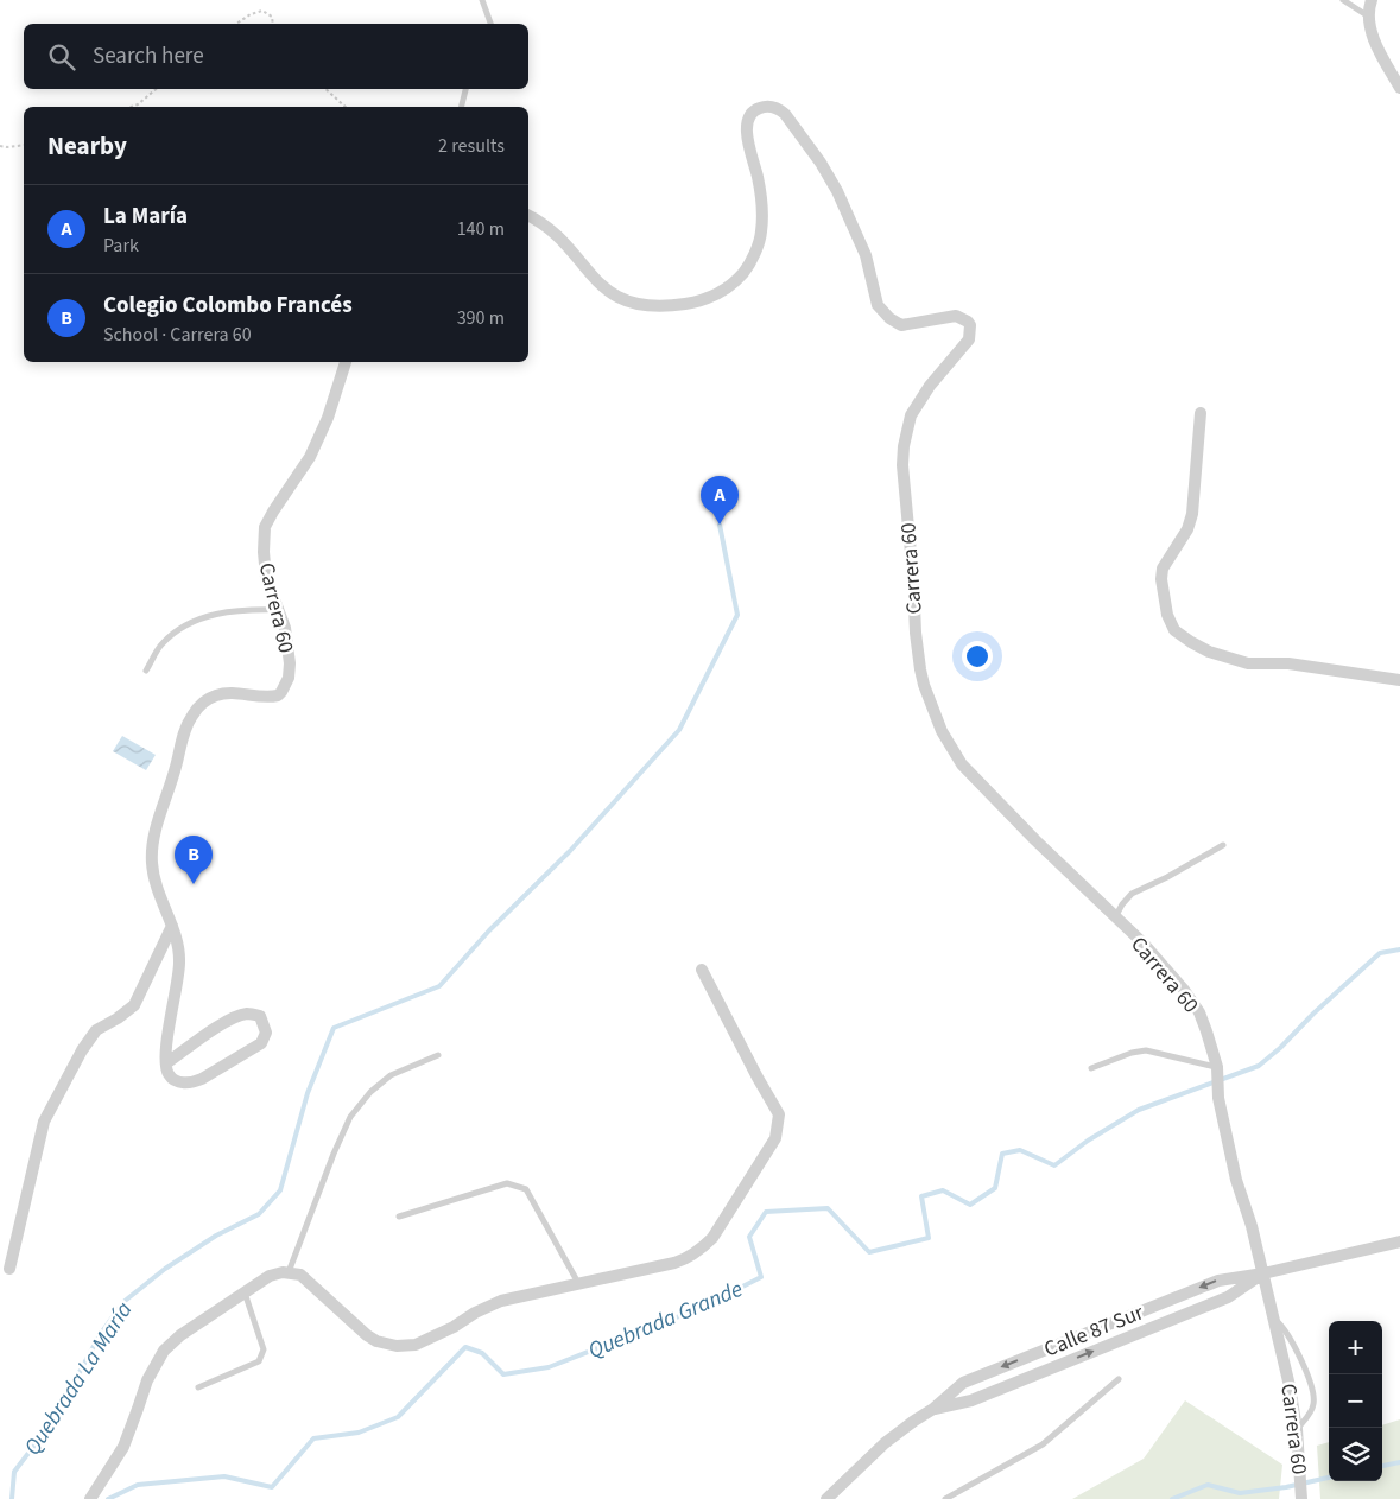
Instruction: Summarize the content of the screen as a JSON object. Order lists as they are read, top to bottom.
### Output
{
  "streets": {
    "street": ["Carrera 60", "Calle 87 Sur"]
  },
  "crossings": [
    ["Carrera 60", "Calle 87 Sur"]
  ],
  "water": ["Quebrada Grande", "Quebrada La María"],
  "page": {
    "search": "Search here",
    "heading": ["Nearby", "2 results"],
    "list": [
      {
        "mark": "A",
        "name": "La María",
        "note": "Park",
        "value": "140 m"
      },
      {
        "mark": "B",
        "name": "Colegio Colombo Francés",
        "note": "School · Carrera 60",
        "value": "390 m"
      }
    ],
    "pins": ["A", "B"],
    "map_buttons": ["+", "−"]
  }
}
